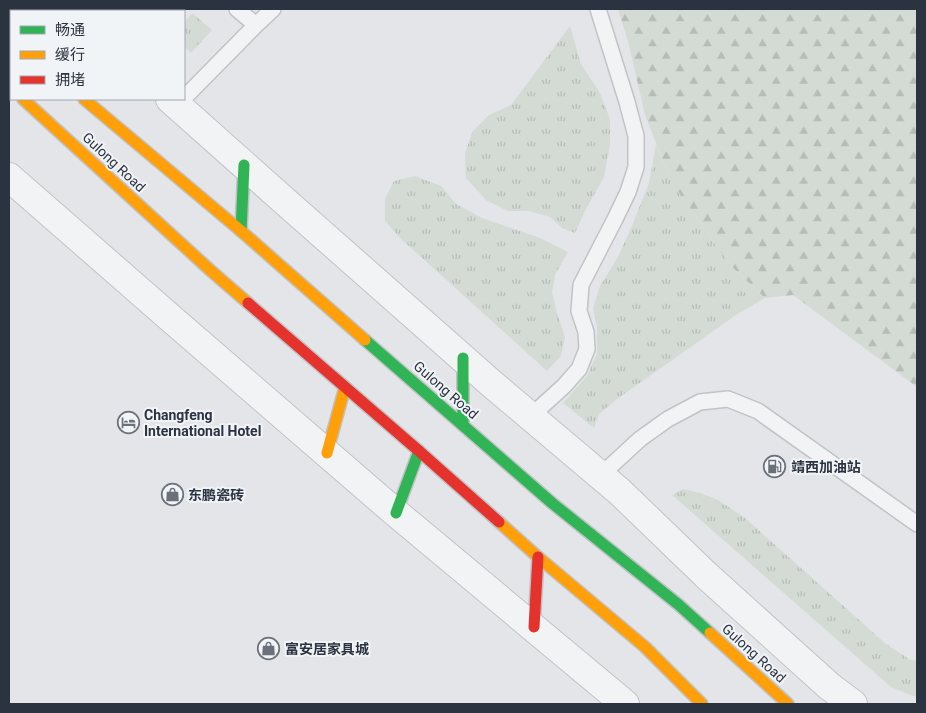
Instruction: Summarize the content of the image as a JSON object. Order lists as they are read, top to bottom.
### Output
{
  "streets": {
    "main road": ["Gulong Road"]
  },
  "places": {
    "hotel": ["Changfeng International Hotel"],
    "fuel station": ["靖西加油站"],
    "shop": ["东鹏瓷砖", "富安居家具城"]
  },
  "legend": ["畅通", "缓行", "拥堵"]
}
